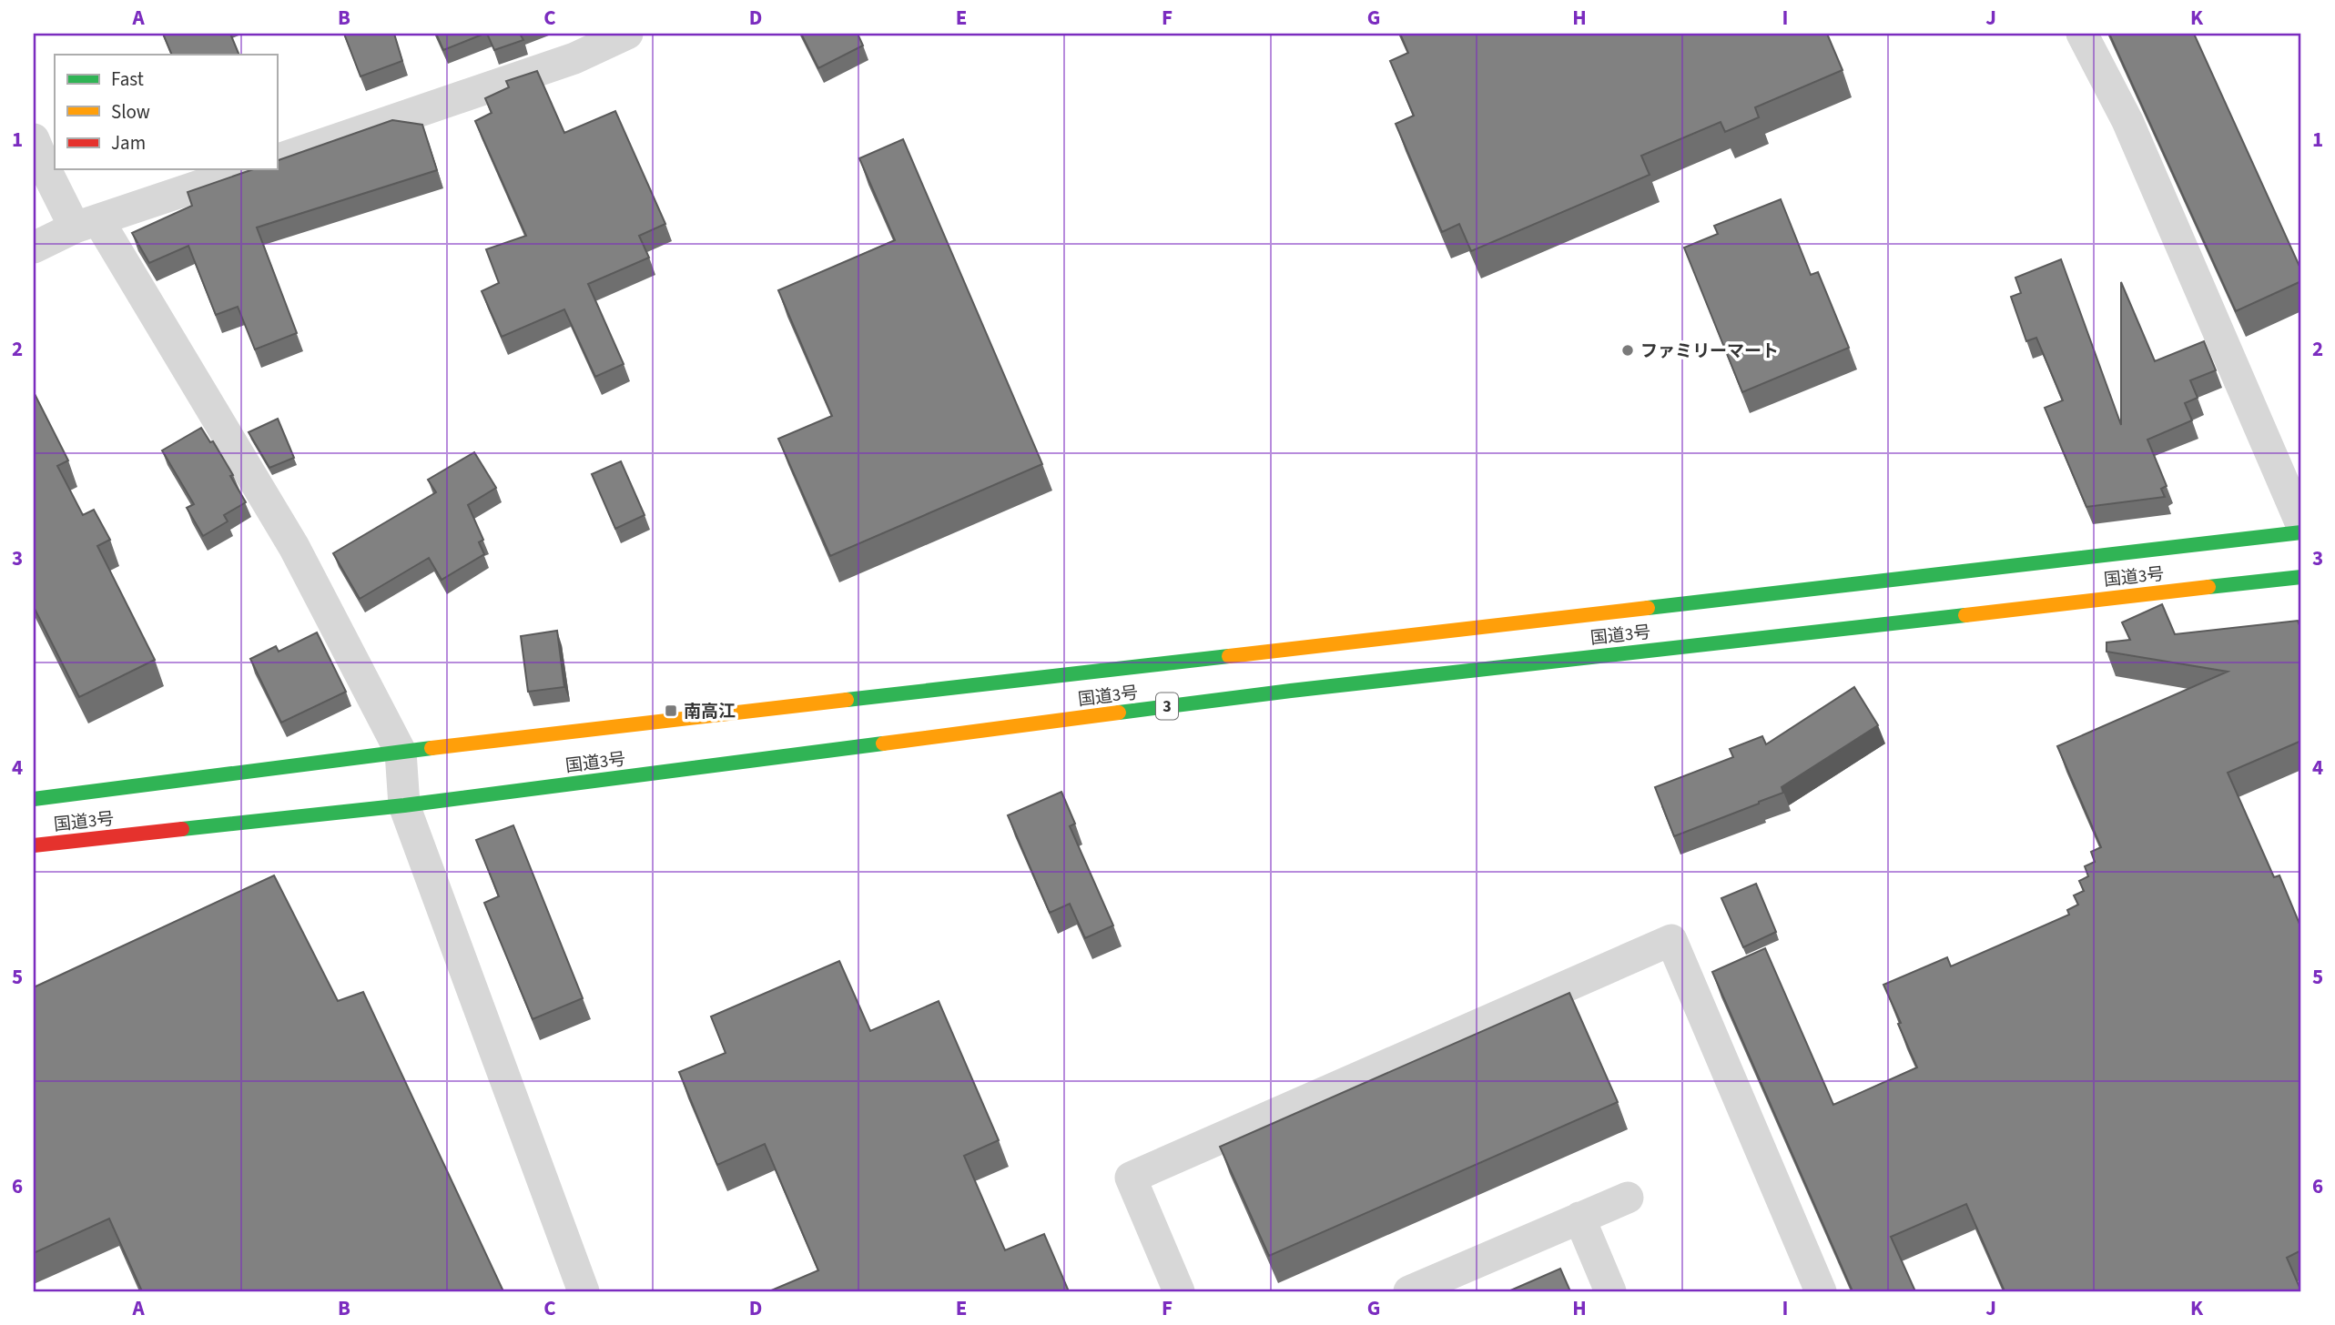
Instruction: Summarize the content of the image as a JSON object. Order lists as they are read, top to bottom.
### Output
{
  "streets": {
    "highway": ["国道3号", "3"]
  },
  "places": {
    "other": ["ファミリーマート"],
    "transit": ["南高江"]
  },
  "legend": ["Fast", "Slow", "Jam"],
  "grid": {
    "columns": [
      "A",
      "B",
      "C",
      "D",
      "E",
      "F",
      "G",
      "H",
      "I",
      "J",
      "K"
    ],
    "rows": [
      "1",
      "2",
      "3",
      "4",
      "5",
      "6"
    ]
  }
}
